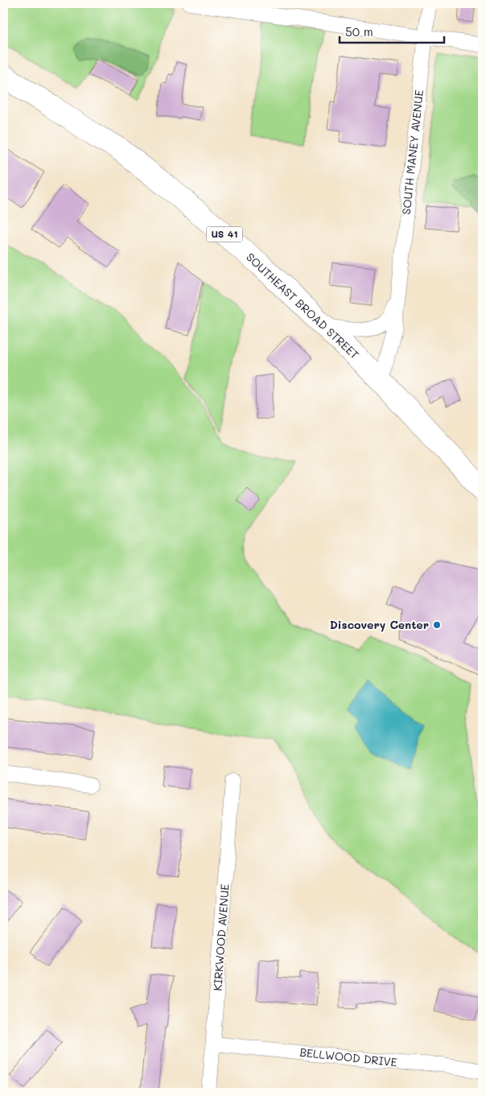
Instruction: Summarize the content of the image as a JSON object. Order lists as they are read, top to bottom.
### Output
{
  "streets": {
    "main road": ["US 41", "SOUTHEAST BROAD STREET"],
    "street": ["SOUTH MANEY AVENUE", "KIRKWOOD AVENUE", "BELLWOOD DRIVE"]
  },
  "crossings": [
    ["SOUTH MANEY AVENUE", "SOUTHEAST BROAD STREET"],
    ["KIRKWOOD AVENUE", "BELLWOOD DRIVE"]
  ],
  "places": ["Discovery Center"],
  "scale_bar": "50 m"
}
